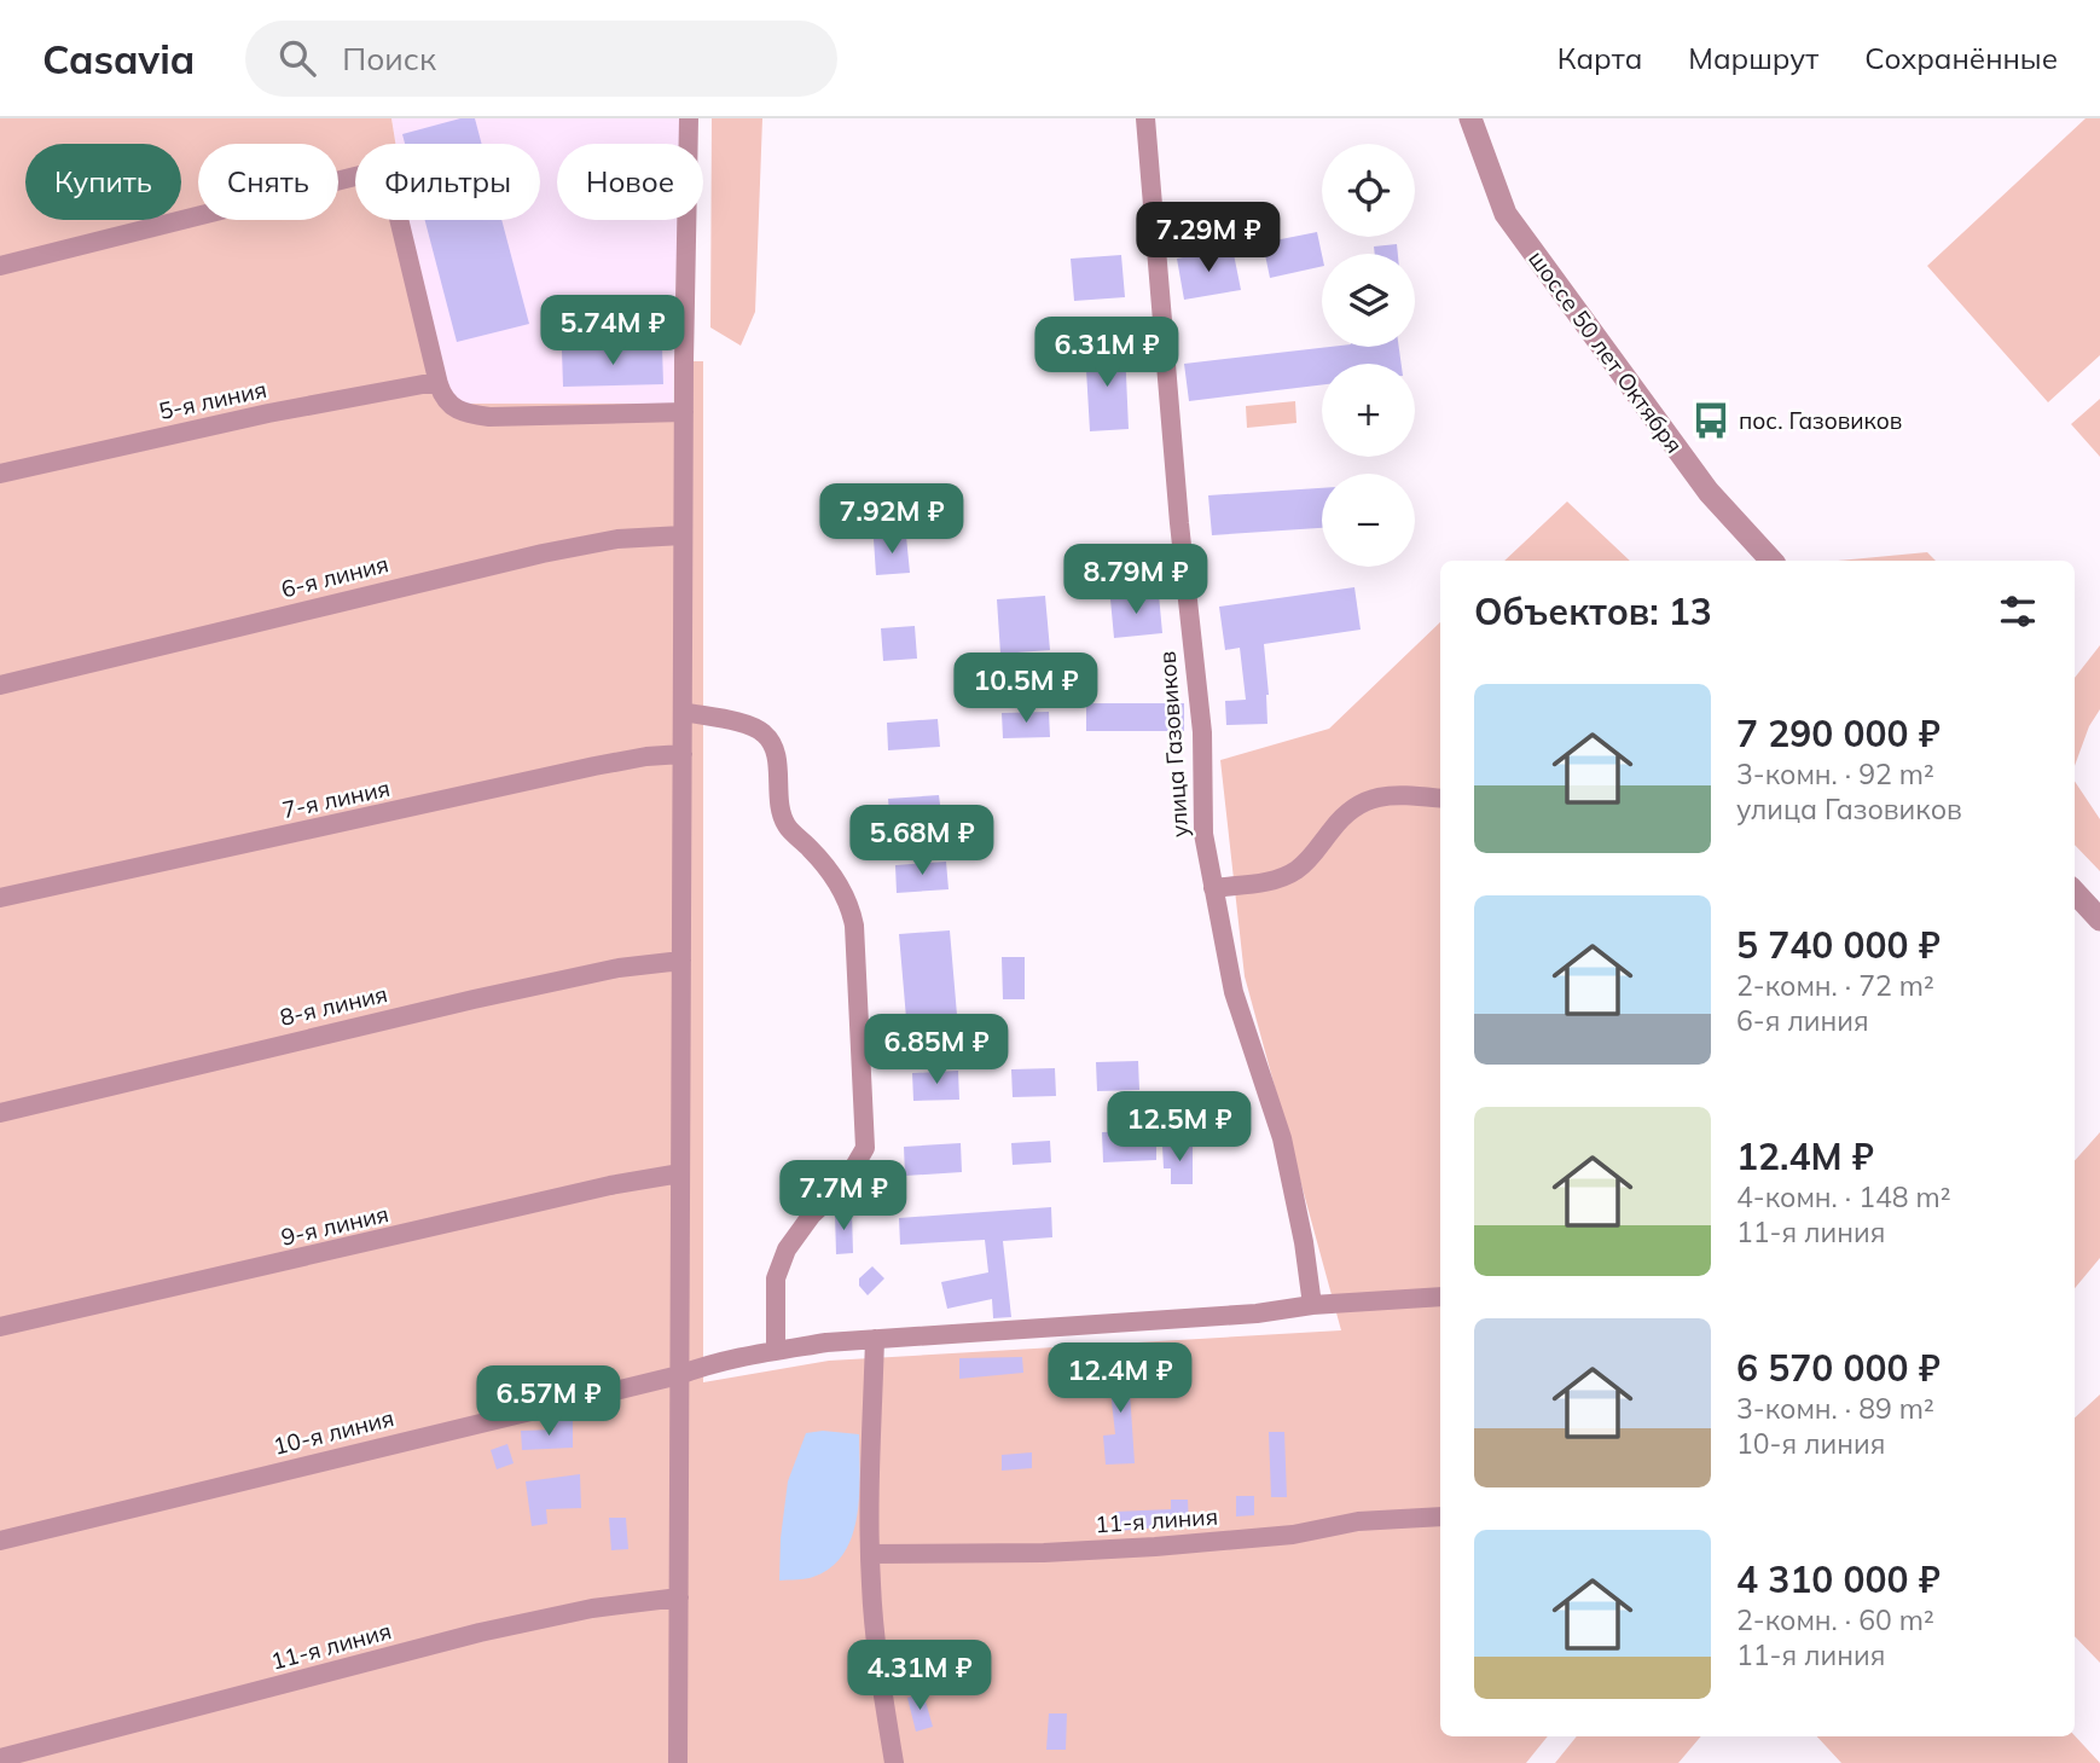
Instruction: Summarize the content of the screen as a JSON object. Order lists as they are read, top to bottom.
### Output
{
  "streets": {
    "street": [
      "шоссе 50 лет Октября",
      "5-я линия",
      "6-я линия",
      "улица Газовиков",
      "7-я линия",
      "8-я линия",
      "9-я линия",
      "10-я линия",
      "11-я линия"
    ]
  },
  "crossings": [
    ["улица Газовиков", "10-я линия"]
  ],
  "places": {
    "bus stop": ["пос. Газовиков"]
  },
  "page": {
    "header": "Casavia",
    "search": "Поиск",
    "nav": ["Карта", "Маршрут", "Сохранённые"],
    "map_buttons": ["+", "−"],
    "chip": [
      "Купить",
      "Снять",
      "Фильтры",
      "Новое"
    ],
    "price": [
      "7.29M ₽",
      "5.74M ₽",
      "6.31M ₽",
      "7.92M ₽",
      "8.79M ₽",
      "10.5M ₽",
      "5.68M ₽",
      "6.85M ₽",
      "12.5M ₽",
      "7.7M ₽",
      "12.4M ₽",
      "6.57M ₽",
      "4.31M ₽"
    ],
    "heading": "Объектов: 13",
    "list": [
      {
        "name": "7 290 000 ₽",
        "note": "3-комн. · 92 m² · улица Газовиков"
      },
      {
        "name": "5 740 000 ₽",
        "note": "2-комн. · 72 m² · 6-я линия"
      },
      {
        "name": "12.4M ₽",
        "note": "4-комн. · 148 m² · 11-я линия"
      },
      {
        "name": "6 570 000 ₽",
        "note": "3-комн. · 89 m² · 10-я линия"
      },
      {
        "name": "4 310 000 ₽",
        "note": "2-комн. · 60 m² · 11-я линия"
      }
    ]
  }
}
